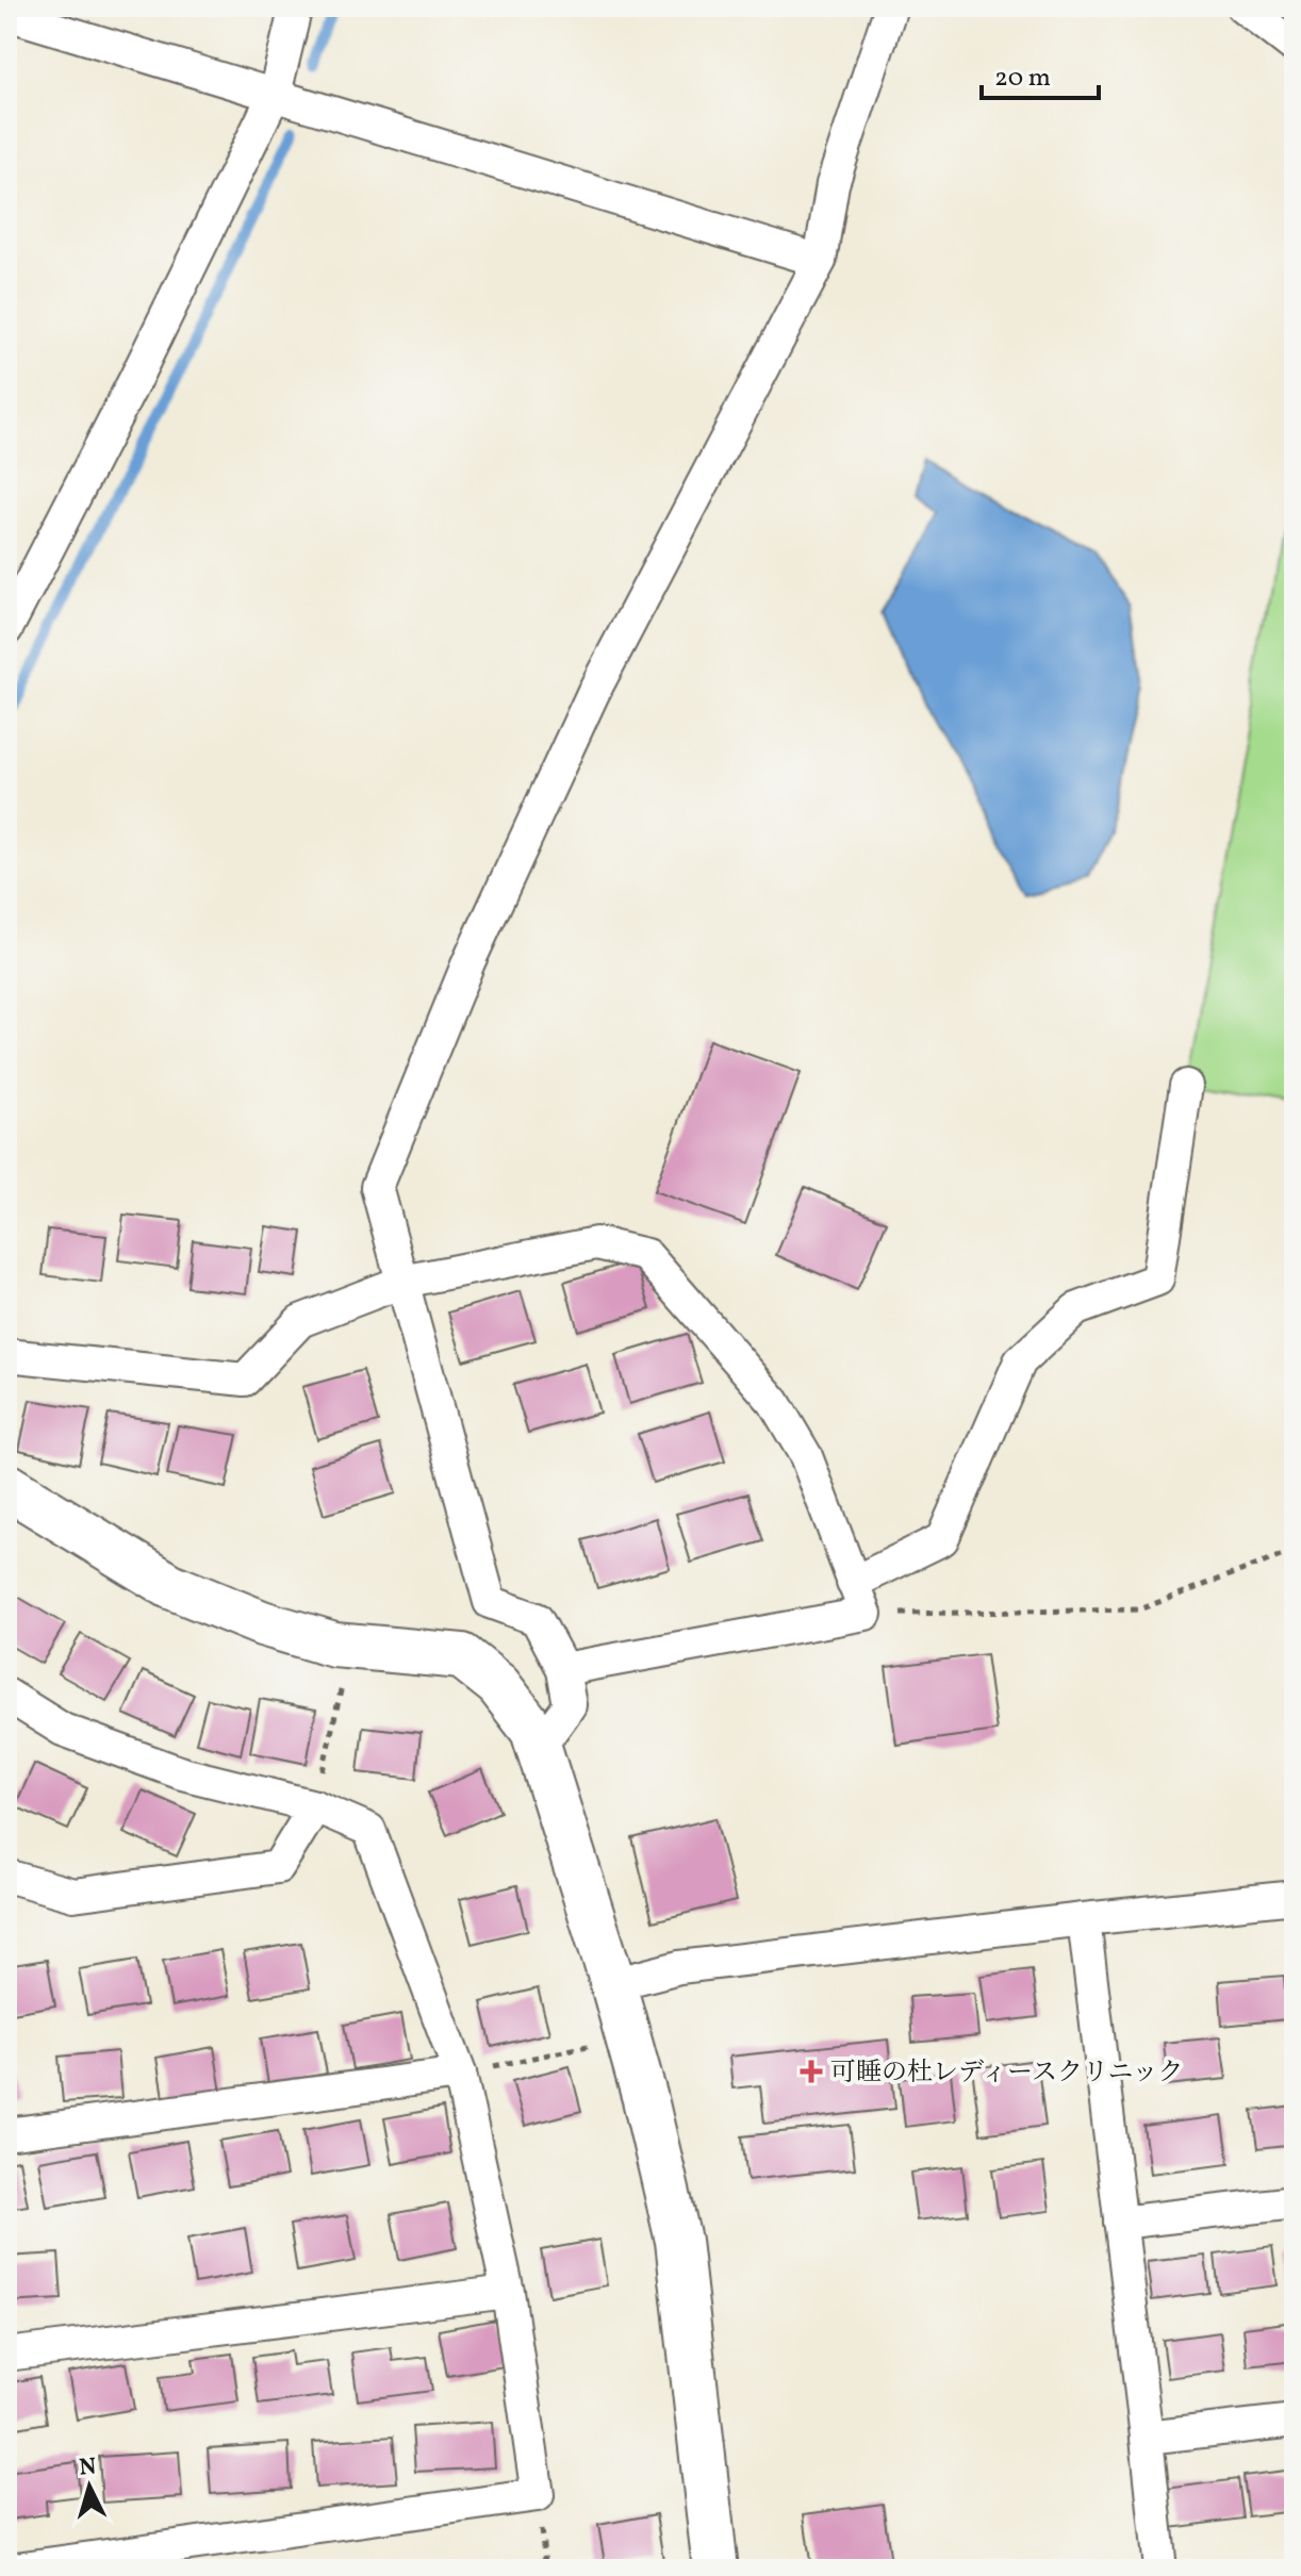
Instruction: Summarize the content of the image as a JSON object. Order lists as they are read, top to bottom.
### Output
{
  "places": {
    "health": ["可睡の杜レディースクリニック"]
  },
  "scale_bar": "20 m",
  "north": "top"
}
